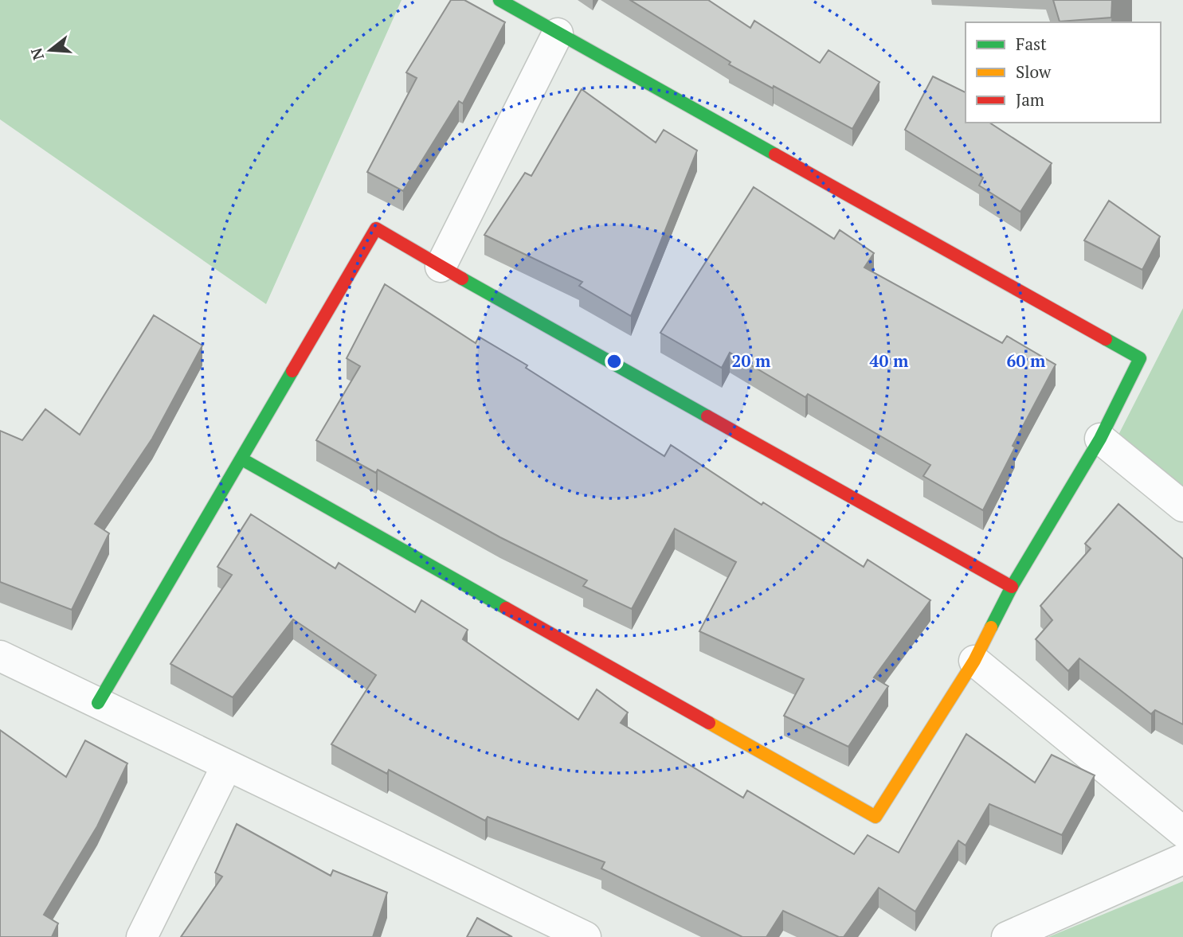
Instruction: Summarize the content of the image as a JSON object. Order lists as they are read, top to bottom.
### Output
{
  "legend": ["Fast", "Slow", "Jam"],
  "north": "left",
  "rings": ["20 m", "40 m", "60 m"]
}
